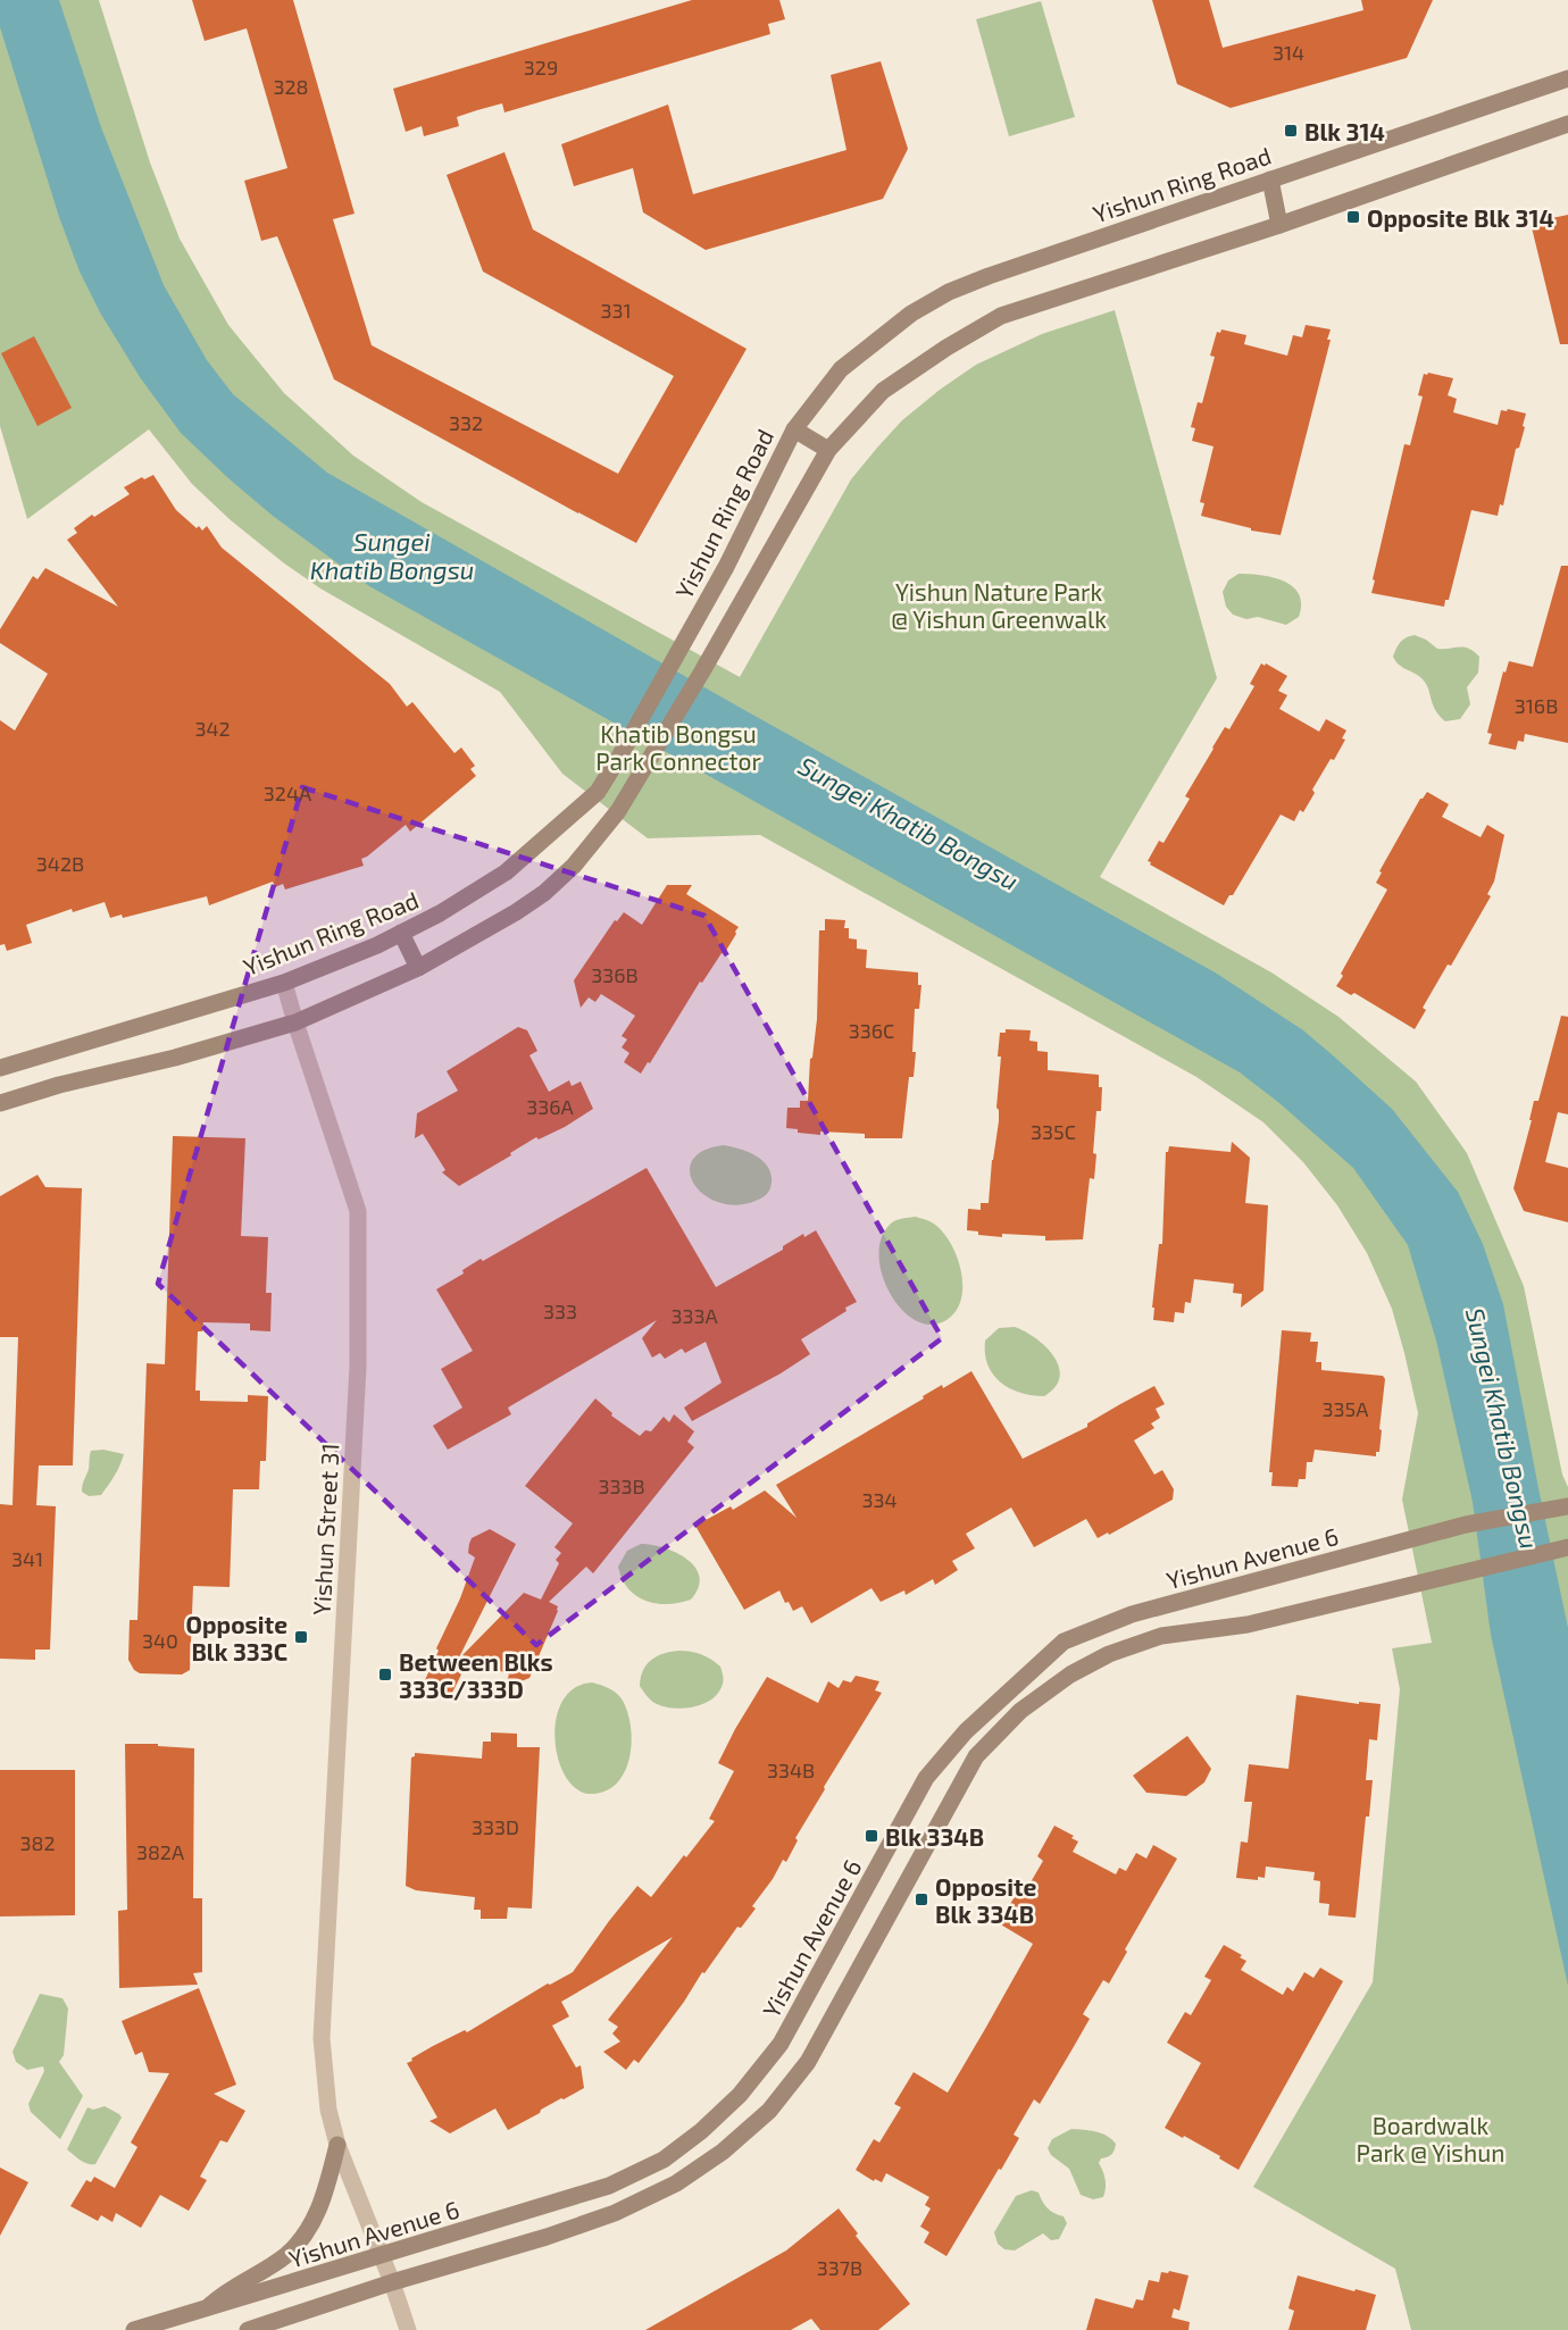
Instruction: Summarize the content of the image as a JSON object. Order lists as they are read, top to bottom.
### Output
{
  "streets": {
    "main road": ["Yishun Ring Road", "Yishun Avenue 6"],
    "street": ["Yishun Street 31"]
  },
  "crossings": [
    ["Yishun Ring Road", "Yishun Street 31"],
    ["Yishun Street 31", "Yishun Avenue 6"]
  ],
  "water": ["Sungei Khatib Bongsu"],
  "parks": ["Yishun Nature Park @ Yishun Greenwalk", "Khatib Bongsu Park Connector", "Boardwalk Park @ Yishun"],
  "places": {
    "transit": [
      "Blk 314",
      "Opposite Blk 314",
      "Opposite Blk 333C",
      "Between Blks 333C/333D",
      "Blk 334B",
      "Opposite Blk 334B"
    ]
  },
  "house_numbers": [
    "314",
    "329",
    "328",
    "331",
    "332",
    "316B",
    "342",
    "324A",
    "342B",
    "336B",
    "336C",
    "336A",
    "335C",
    "333",
    "333A",
    "335A",
    "333B",
    "334",
    "341",
    "340",
    "334B",
    "333D",
    "382",
    "382A",
    "337B"
  ]
}
